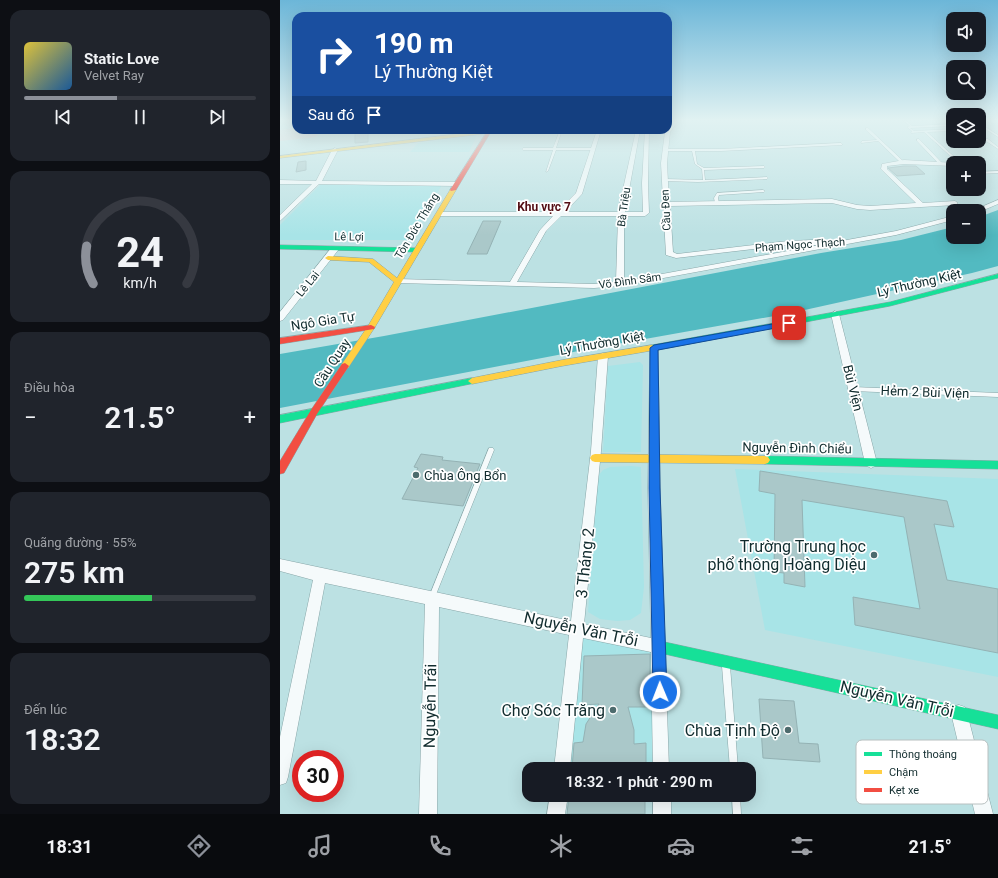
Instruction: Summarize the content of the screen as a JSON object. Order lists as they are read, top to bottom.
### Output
{
  "streets": {
    "street": [
      "Bà Triệu",
      "Cầu Đen",
      "Tôn Đức Thắng",
      "Lê Lợi",
      "Phạm Ngọc Thạch",
      "Võ Đình Sâm",
      "Lý Thường Kiệt",
      "Lê Lai",
      "Ngô Gia Tự",
      "Cầu Quay",
      "Bùi Viện",
      "Nguyễn Đình Chiểu",
      "3 Tháng 2",
      "Nguyễn Văn Trỗi",
      "Nguyễn Trãi"
    ],
    "lane": ["Hẻm 2 Bùi Viện"]
  },
  "crossings": [
    ["Bà Triệu", "Võ Đình Sâm"],
    ["Cầu Đen", "Phạm Ngọc Thạch"],
    ["Tôn Đức Thắng", "Lê Lợi"],
    ["Tôn Đức Thắng", "Võ Đình Sâm"],
    ["Tôn Đức Thắng", "Ngô Gia Tự"],
    ["Tôn Đức Thắng", "Cầu Quay"],
    ["Lê Lợi", "Lê Lai"],
    ["Phạm Ngọc Thạch", "Võ Đình Sâm"],
    ["Lý Thường Kiệt", "Cầu Quay"],
    ["Lý Thường Kiệt", "Bùi Viện"],
    ["Lý Thường Kiệt", "3 Tháng 2"],
    ["Ngô Gia Tự", "Cầu Quay"],
    ["Bùi Viện", "Hẻm 2 Bùi Viện"],
    ["Bùi Viện", "Nguyễn Đình Chiểu"],
    ["Nguyễn Đình Chiểu", "3 Tháng 2"],
    ["3 Tháng 2", "Nguyễn Văn Trỗi"],
    ["Nguyễn Văn Trỗi", "Nguyễn Trãi"]
  ],
  "districts": ["Khu vực 7"],
  "places": [
    "Chùa Ông Bổn",
    "Trường Trung học phổ thông Hoàng Diệu",
    "Chợ Sóc Trăng",
    "Chùa Tịnh Độ"
  ],
  "legend": ["Thông thoáng", "Chậm", "Kẹt xe"],
  "page": {
    "map_buttons": ["+", "−"],
    "turn": ["190 m", "Lý Thường Kiệt"],
    "song": ["Static Love", "Velvet Ray"],
    "then": "Sau đó",
    "tile": [
      "Điều hòa",
      ["Quãng đường · 55%", "275 km"],
      ["Đến lúc", "18:32"]
    ],
    "heat": ["−", "21.5°", "+"],
    "limit": "30",
    "trip": "18:32 · 1 phút · 290 m",
    "tabs": ["18:31", "21.5°"],
    "gauge": ["24", "km/h"]
  }
}
